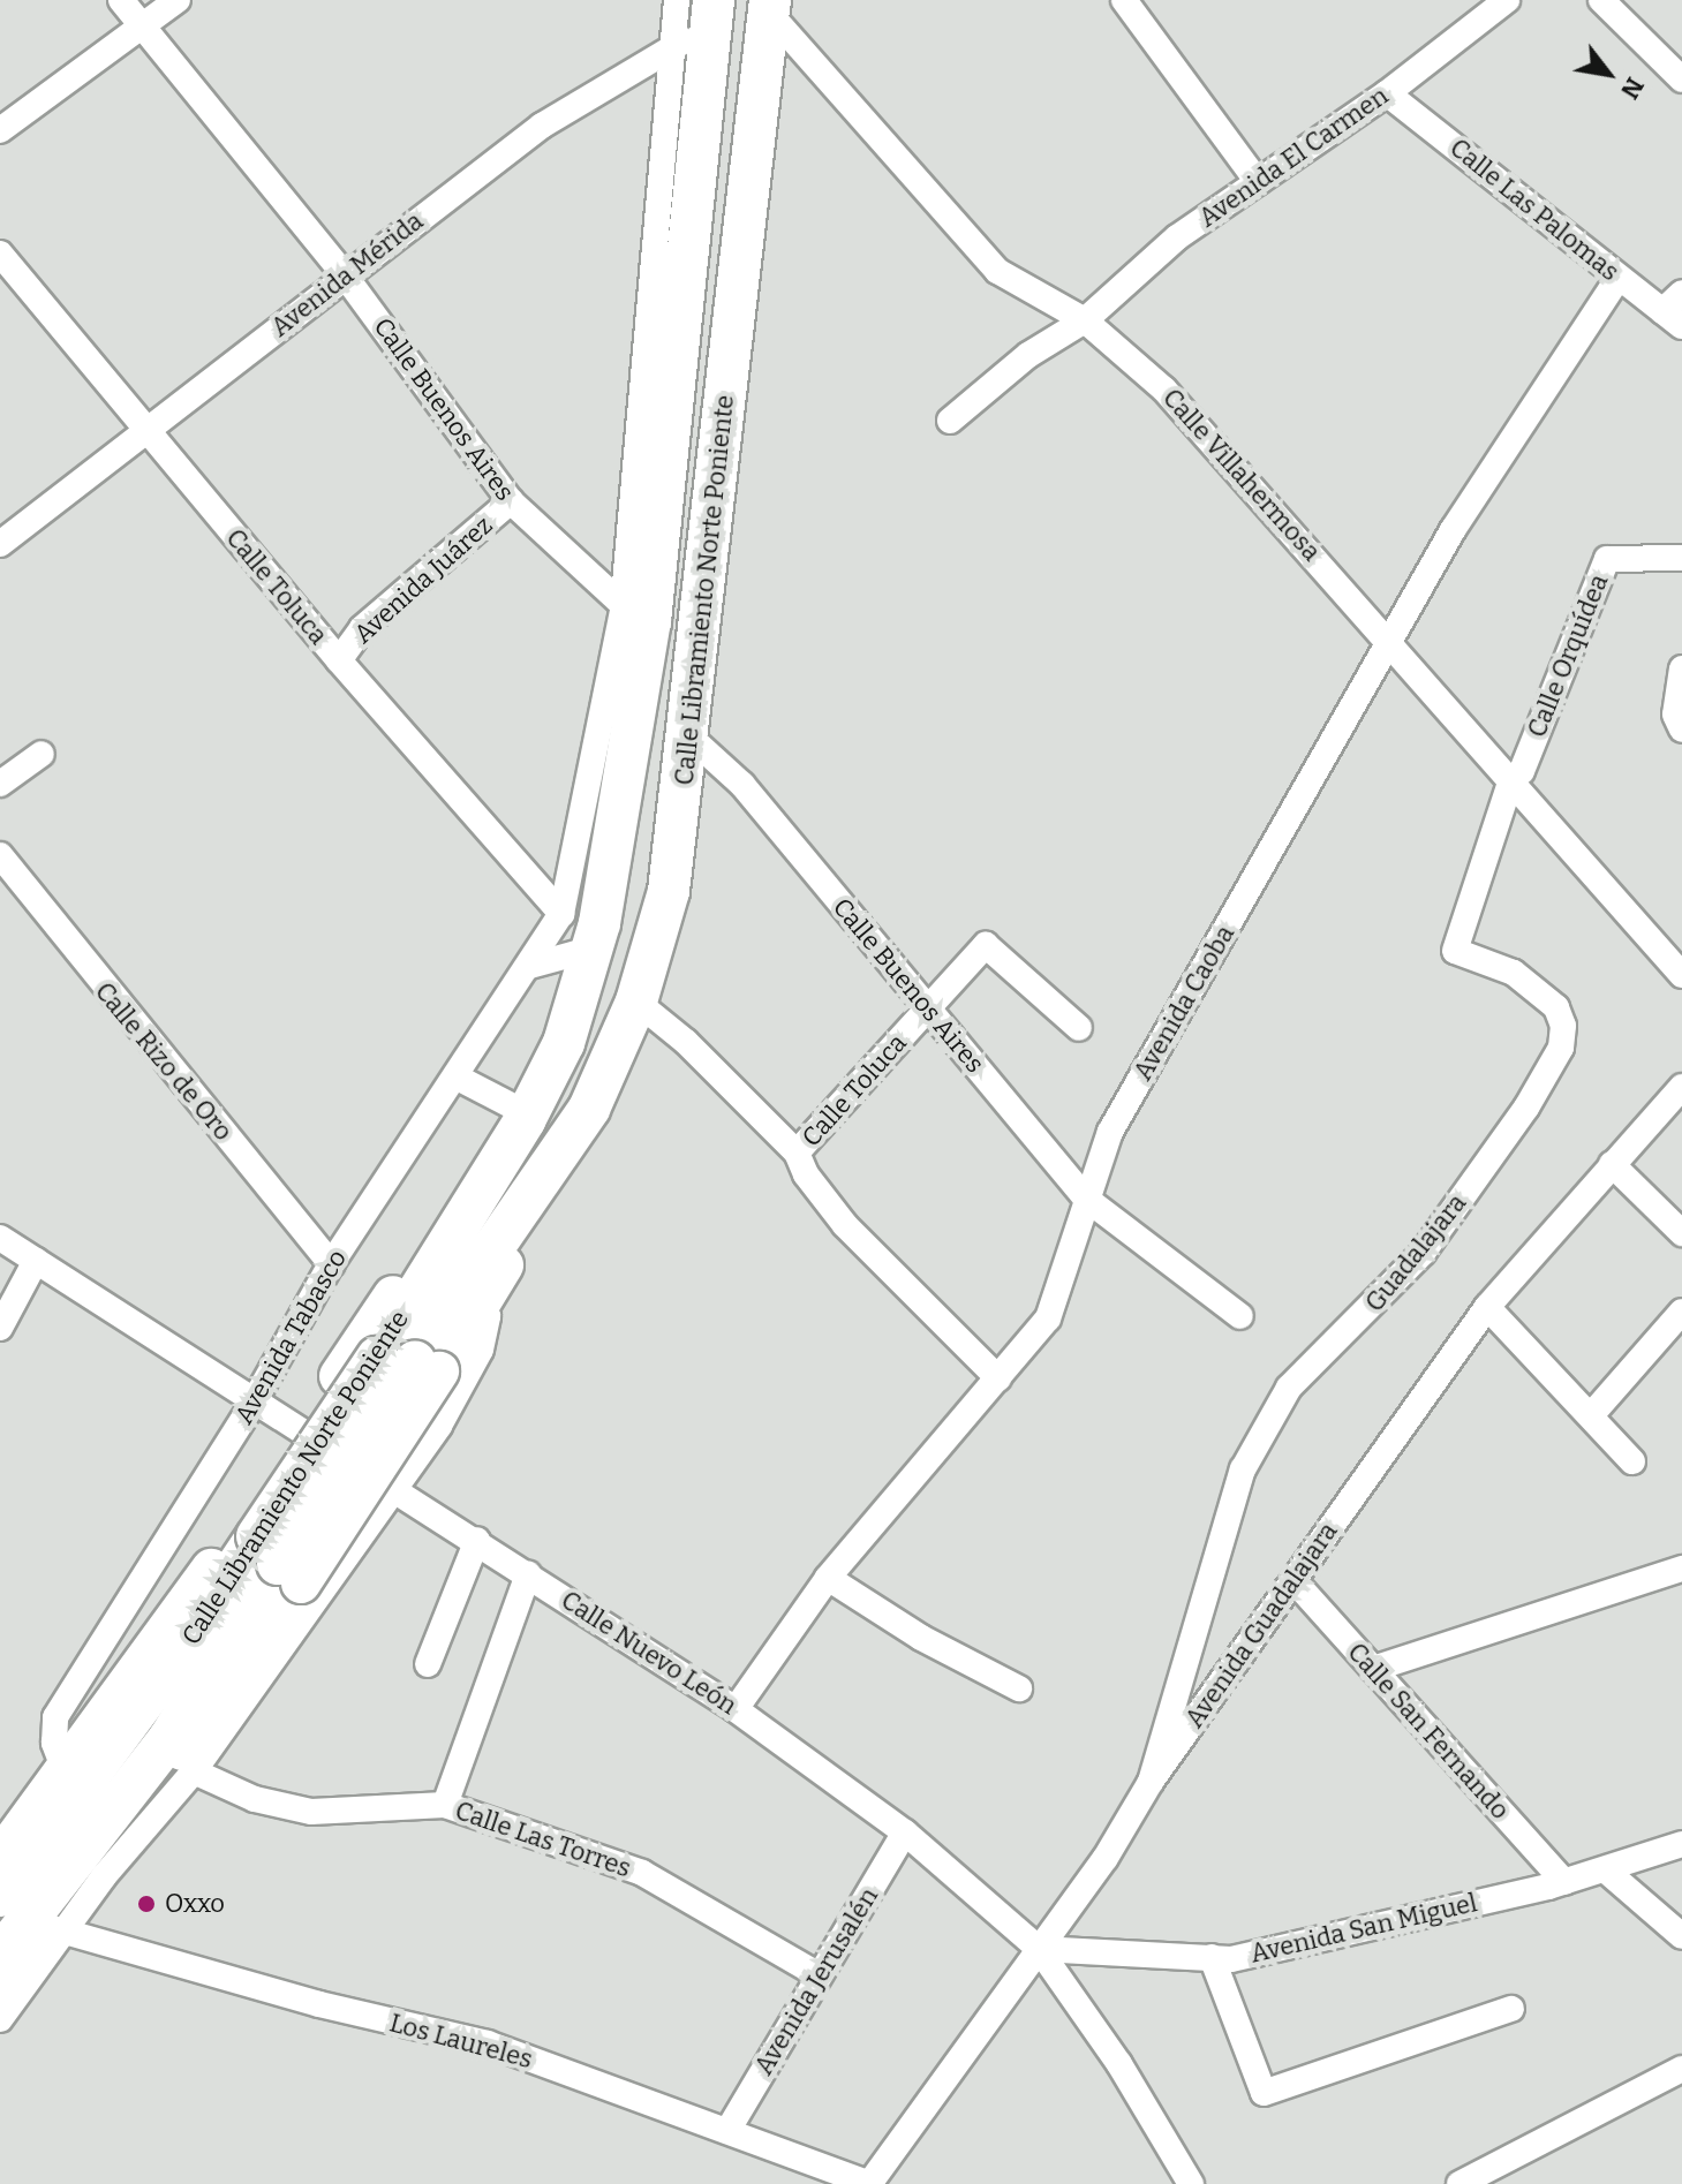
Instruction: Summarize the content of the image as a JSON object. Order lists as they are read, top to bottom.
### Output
{
  "streets": {
    "highway": ["Calle Libramiento Norte Poniente"],
    "street": [
      "Avenida El Carmen",
      "Calle Las Palomas",
      "Avenida Mérida",
      "Calle Buenos Aires",
      "Calle Villahermosa",
      "Avenida Juárez",
      "Calle Toluca",
      "Calle Orquídea",
      "Avenida Caoba",
      "Calle Rizo de Oro",
      "Guadalajara",
      "Avenida Tabasco",
      "Avenida Guadalajara",
      "Calle Nuevo León",
      "Calle San Fernando",
      "Calle Las Torres",
      "Avenida San Miguel",
      "Avenida Jerusalén",
      "Los Laureles"
    ]
  },
  "crossings": [
    ["Avenida El Carmen", "Calle Las Palomas"],
    ["Avenida El Carmen", "Calle Villahermosa"],
    ["Calle Las Palomas", "Avenida Caoba"],
    ["Avenida Mérida", "Calle Buenos Aires"],
    ["Avenida Mérida", "Calle Toluca"],
    ["Avenida Mérida", "Calle Libramiento Norte Poniente"],
    ["Calle Buenos Aires", "Avenida Juárez"],
    ["Calle Buenos Aires", "Calle Toluca"],
    ["Calle Buenos Aires", "Calle Libramiento Norte Poniente"],
    ["Calle Buenos Aires", "Avenida Caoba"],
    ["Calle Buenos Aires", "Avenida Tabasco"],
    ["Calle Villahermosa", "Calle Libramiento Norte Poniente"],
    ["Calle Villahermosa", "Calle Orquídea"],
    ["Calle Villahermosa", "Avenida Caoba"],
    ["Calle Villahermosa", "Guadalajara"],
    ["Avenida Juárez", "Calle Toluca"],
    ["Calle Toluca", "Avenida Tabasco"],
    ["Calle Libramiento Norte Poniente", "Avenida Tabasco"],
    ["Calle Libramiento Norte Poniente", "Los Laureles"],
    ["Calle Orquídea", "Guadalajara"],
    ["Avenida Caoba", "Calle Nuevo León"],
    ["Calle Rizo de Oro", "Avenida Tabasco"],
    ["Guadalajara", "Avenida Guadalajara"],
    ["Avenida Tabasco", "Calle Nuevo León"],
    ["Avenida Guadalajara", "Calle Nuevo León"],
    ["Avenida Guadalajara", "Calle San Fernando"],
    ["Avenida Guadalajara", "Avenida San Miguel"],
    ["Avenida Guadalajara", "Los Laureles"],
    ["Calle Nuevo León", "Avenida San Miguel"],
    ["Calle Nuevo León", "Avenida Jerusalén"],
    ["Calle San Fernando", "Avenida San Miguel"],
    ["Calle Las Torres", "Avenida Jerusalén"],
    ["Avenida Jerusalén", "Los Laureles"]
  ],
  "places": ["Oxxo"],
  "north": "bottom right"
}
